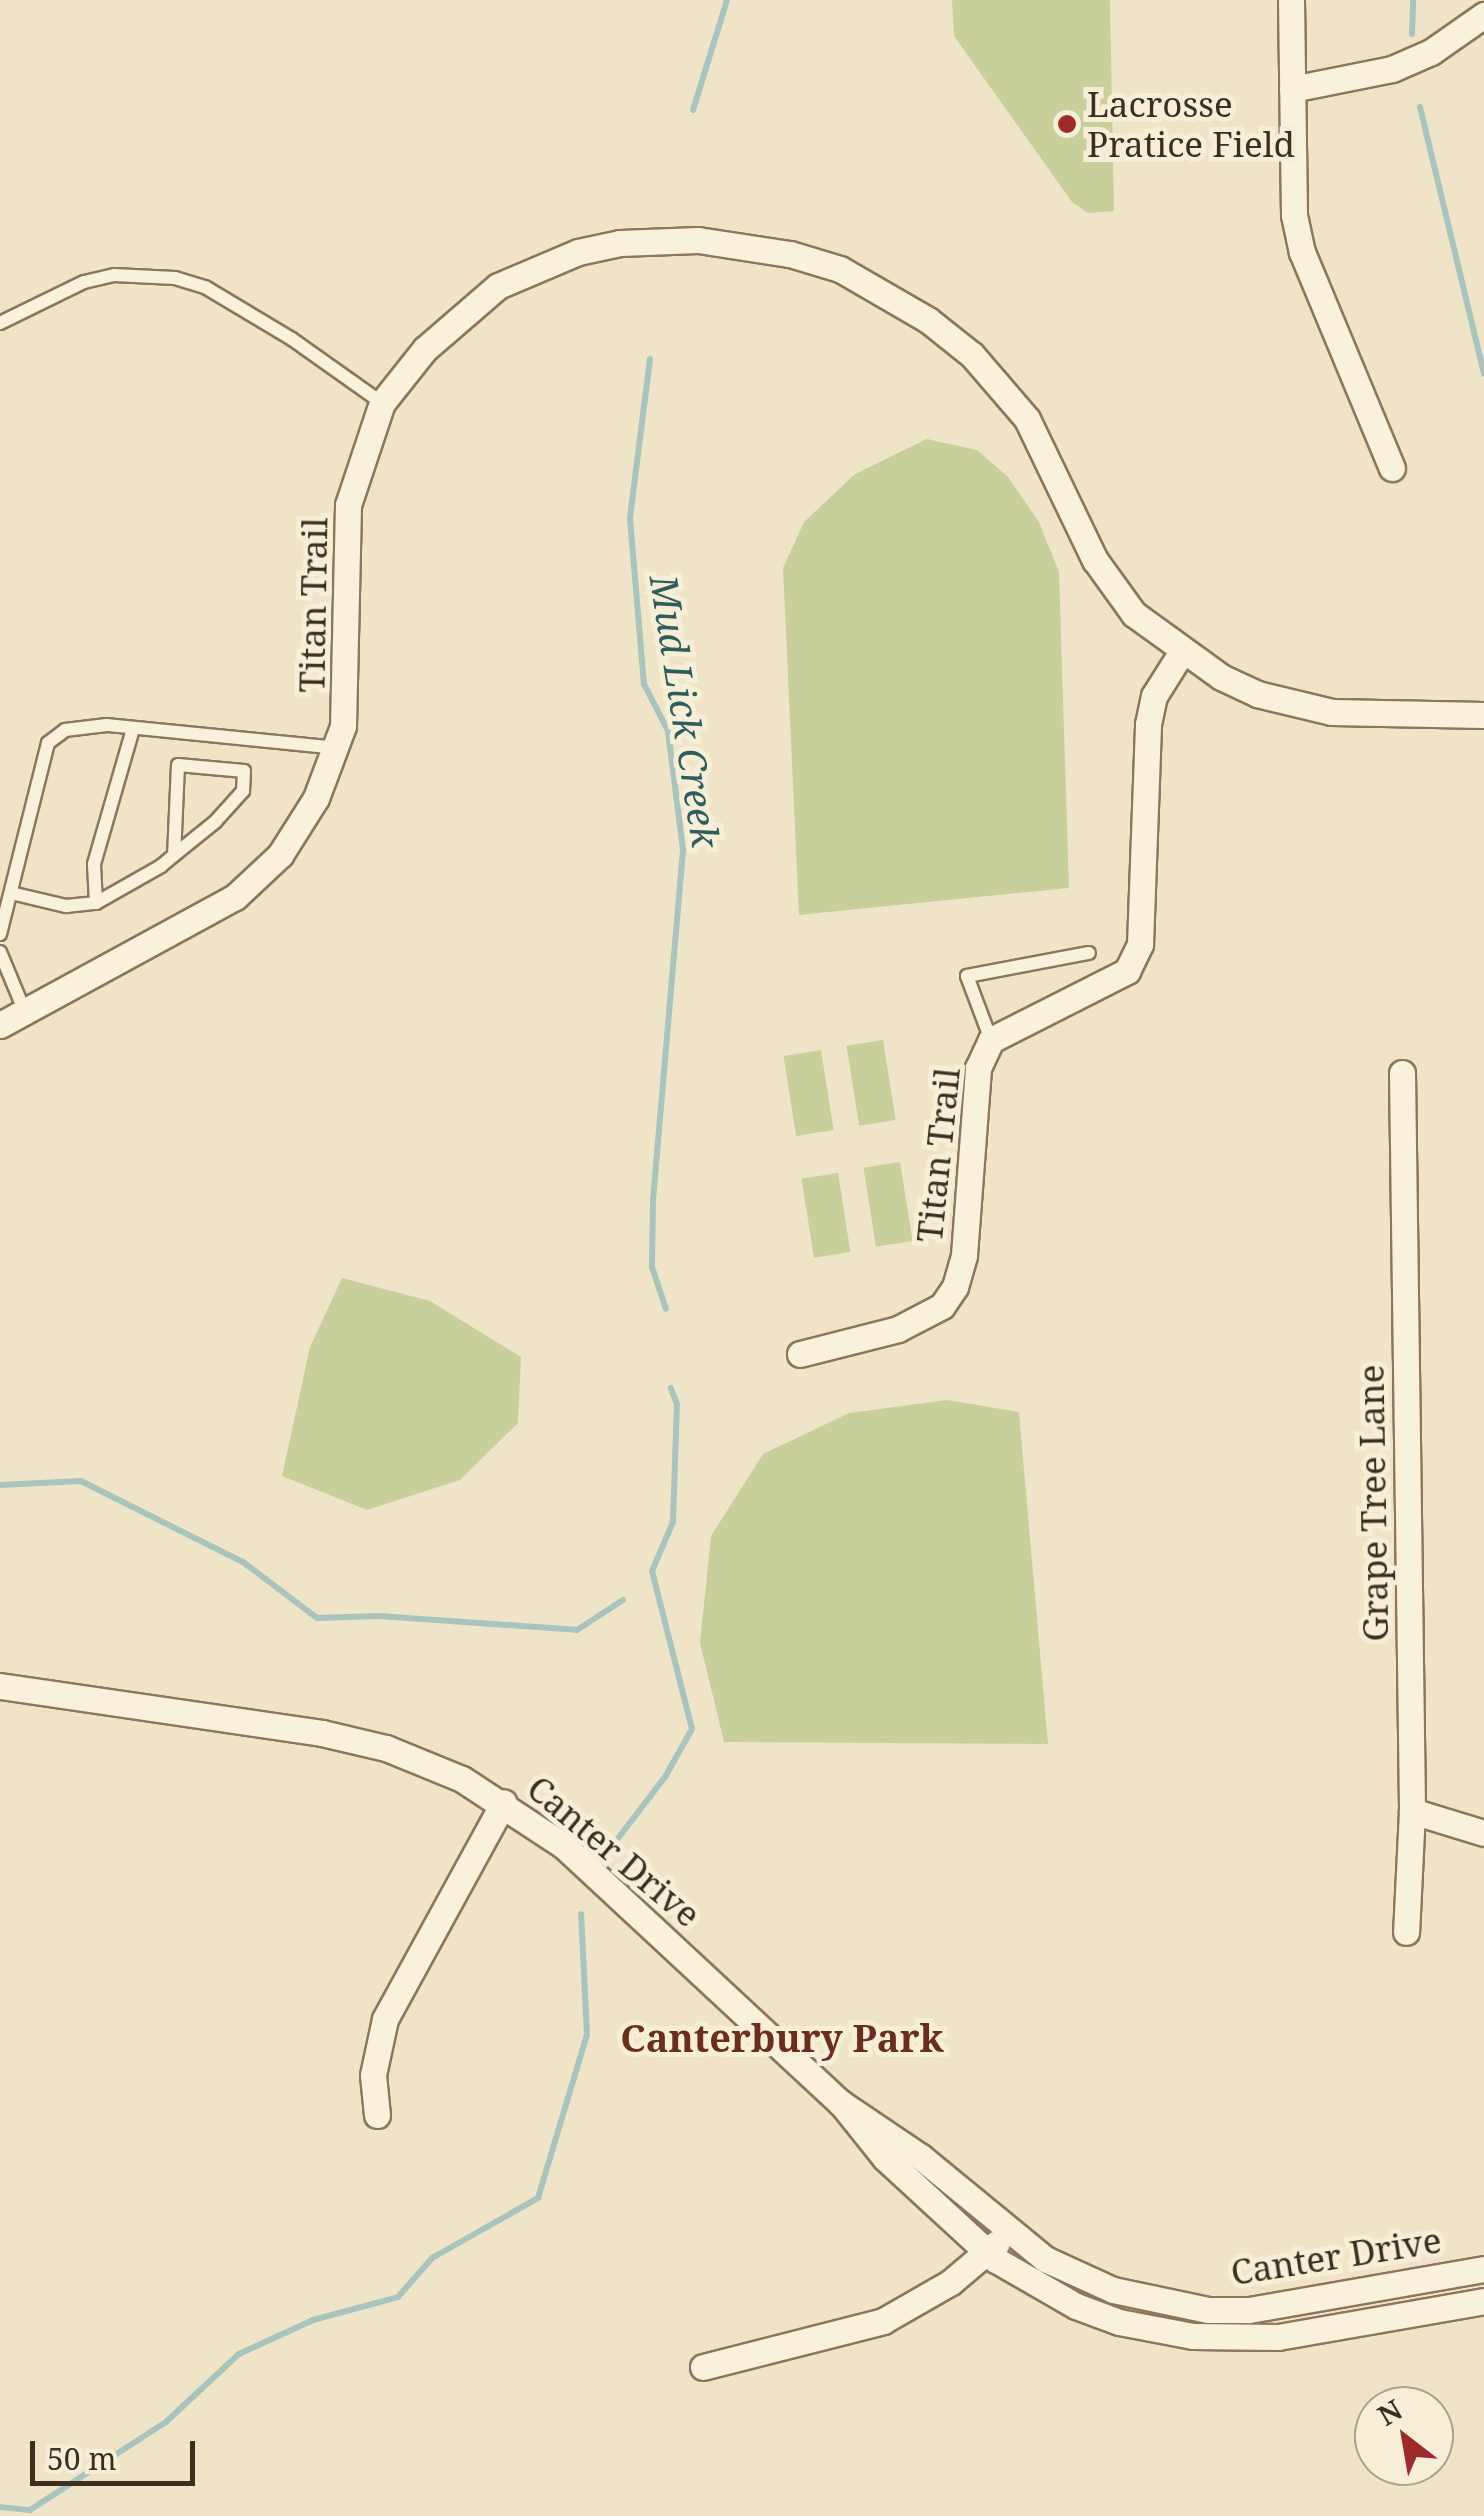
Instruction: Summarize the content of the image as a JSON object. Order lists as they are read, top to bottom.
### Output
{
  "streets": {
    "street": ["Titan Trail", "Grape Tree Lane", "Canter Drive"]
  },
  "districts": ["Canterbury Park"],
  "water": ["Mud Lick Creek"],
  "places": ["Lacrosse Pratice Field"],
  "scale_bar": "50 m",
  "north": "top left"
}
